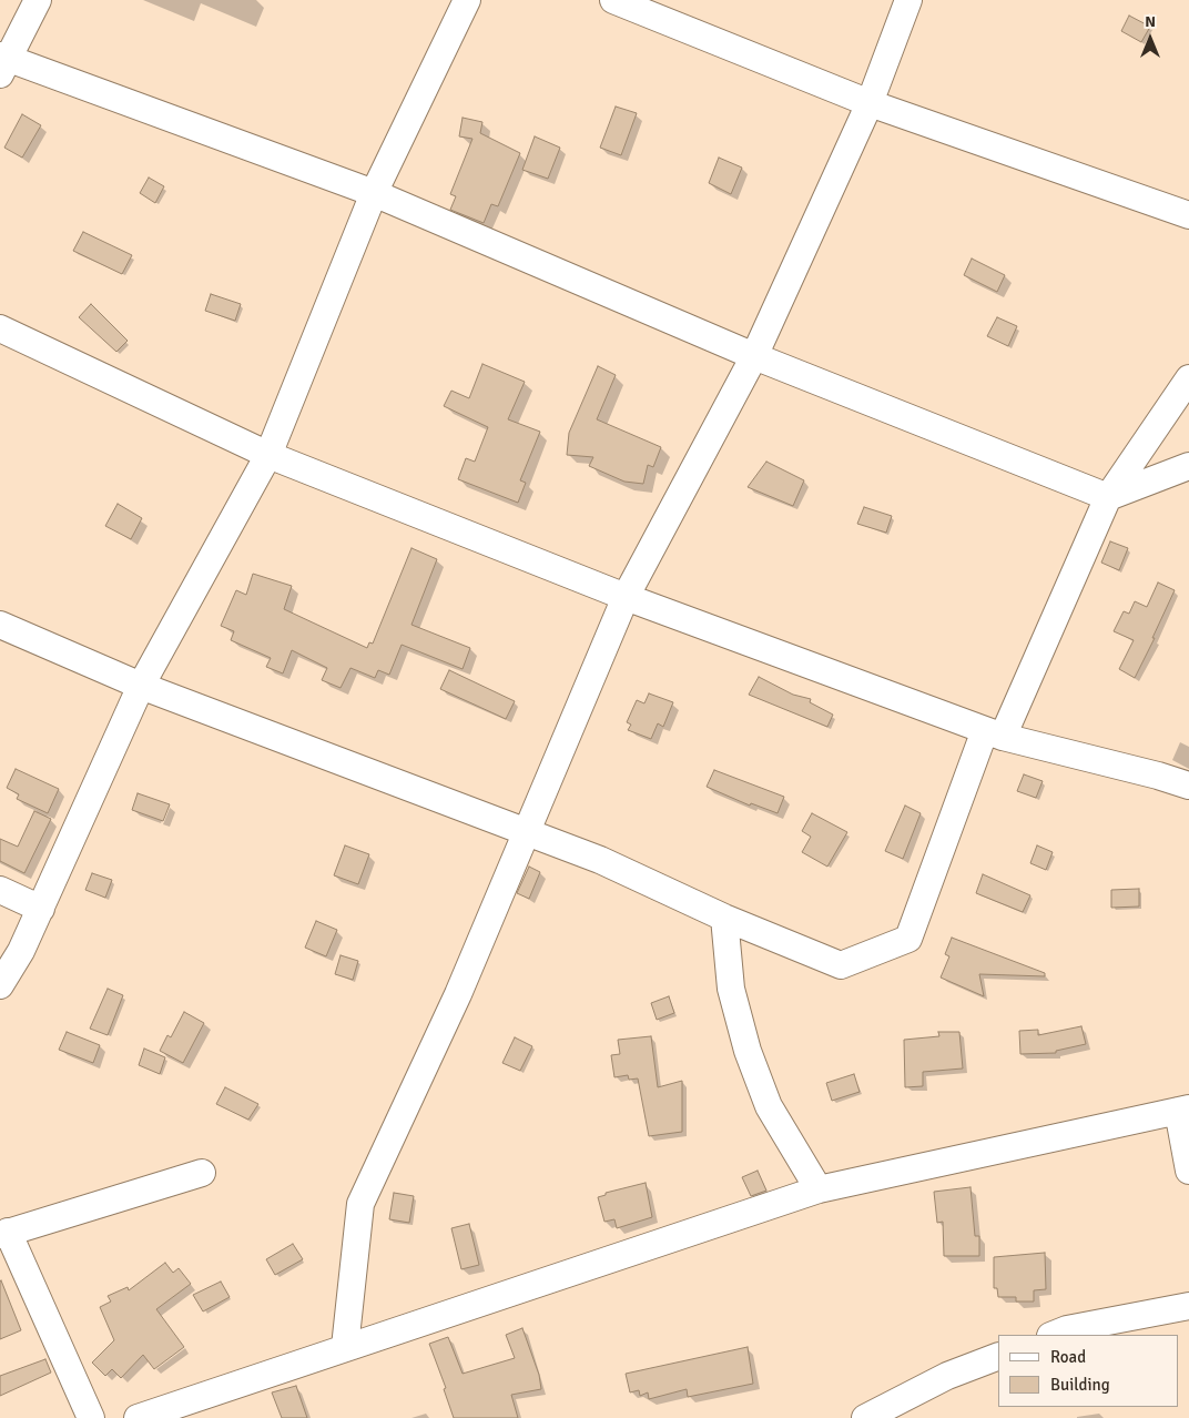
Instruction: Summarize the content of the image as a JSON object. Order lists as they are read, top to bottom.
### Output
{
  "legend": ["Road", "Building"],
  "north": "top"
}
